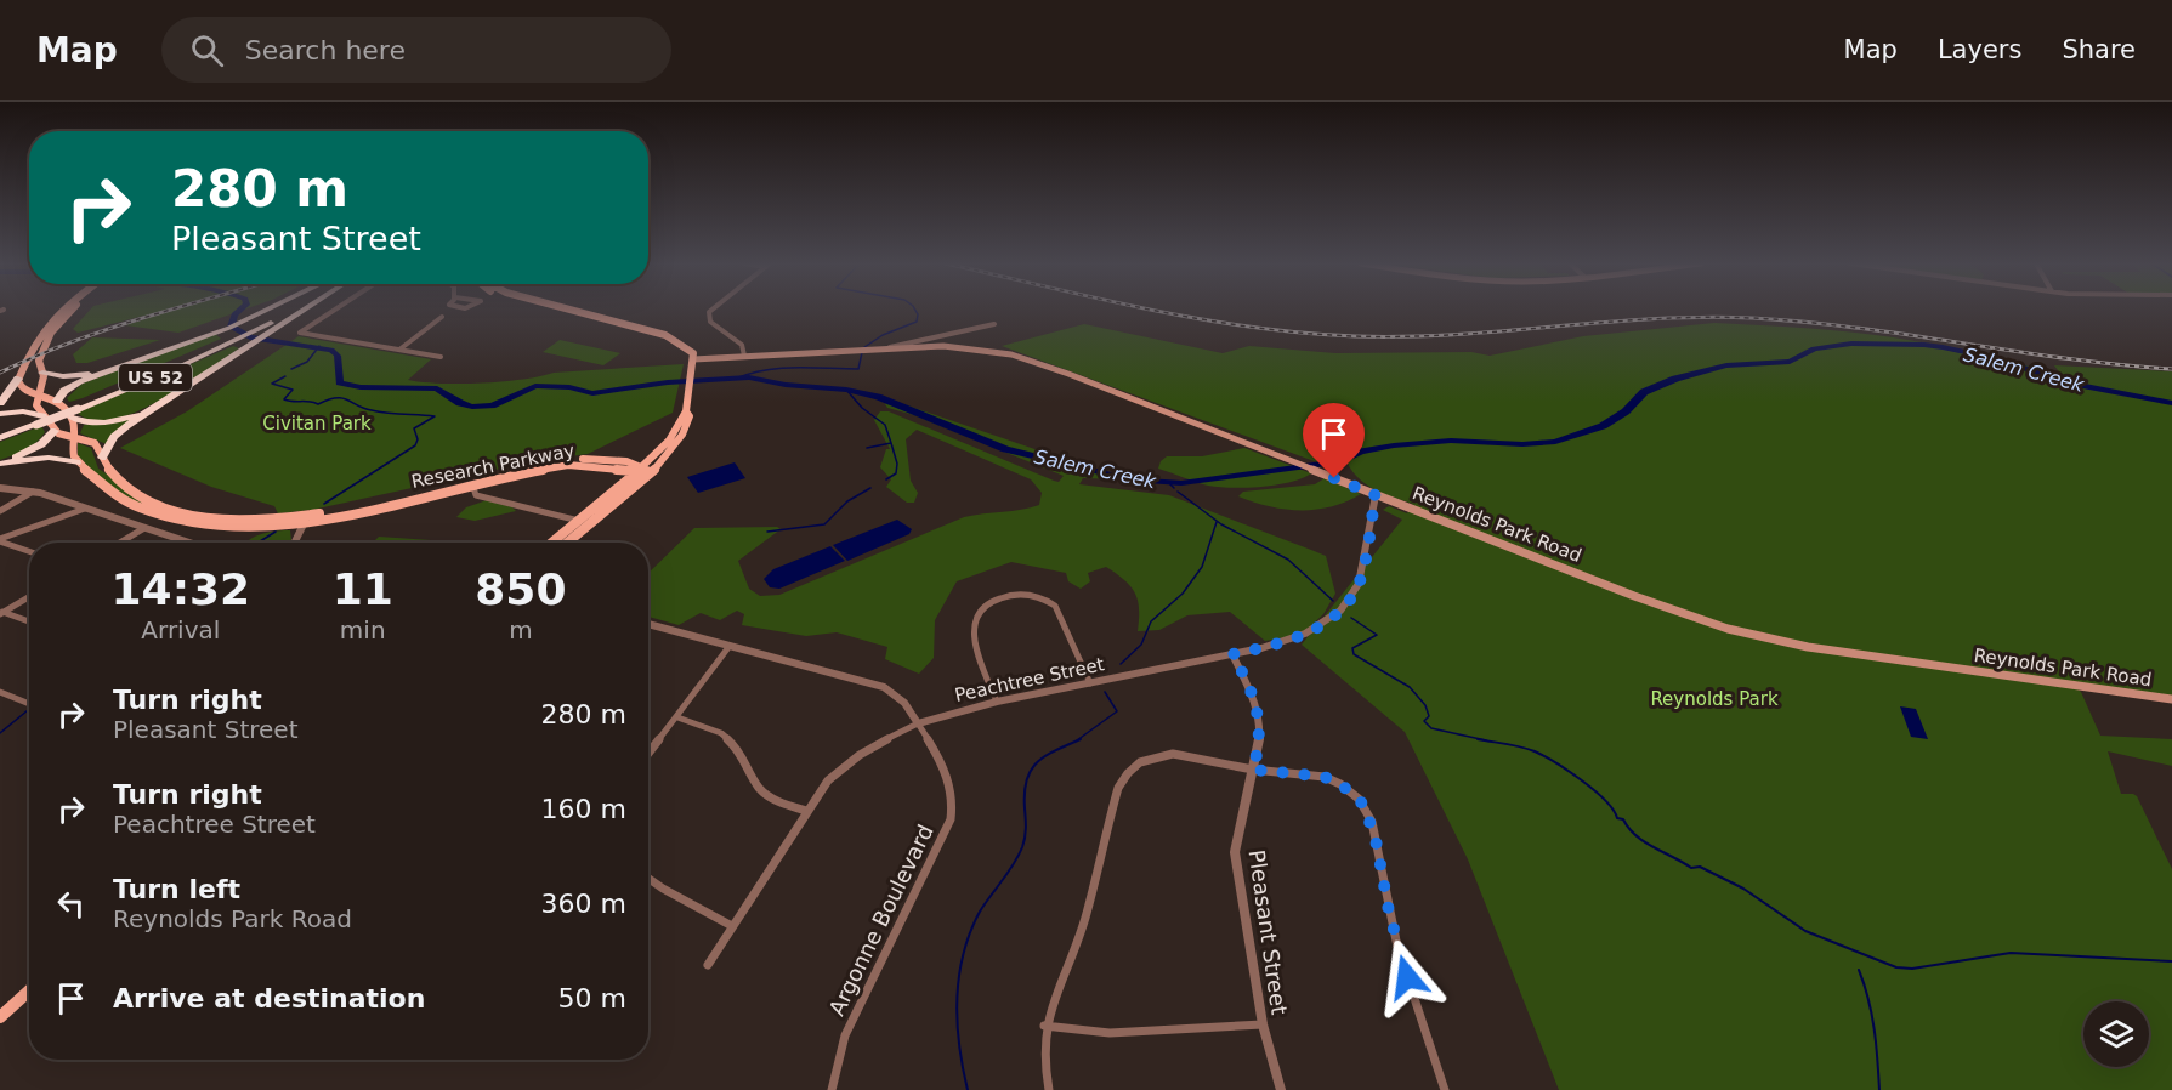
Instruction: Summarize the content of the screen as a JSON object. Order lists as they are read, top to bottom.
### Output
{
  "streets": {
    "highway": ["US 52"],
    "main road": ["Research Parkway", "Reynolds Park Road"],
    "street": ["Peachtree Street", "Argonne Boulevard", "Pleasant Street"]
  },
  "crossings": [
    ["US 52", "Research Parkway"],
    ["Reynolds Park Road", "Peachtree Street"],
    ["Peachtree Street", "Argonne Boulevard"],
    ["Peachtree Street", "Pleasant Street"]
  ],
  "water": ["Salem Creek"],
  "parks": ["Civitan Park", "Reynolds Park"],
  "page": {
    "header": "Map",
    "search": "Search here",
    "nav": ["Map", "Layers", "Share"],
    "turn": ["280 m", "Pleasant Street"],
    "eta": [
      "14:32",
      "Arrival",
      "11",
      "min",
      "850",
      "m"
    ],
    "list": [
      {
        "name": "Turn right",
        "note": "Pleasant Street",
        "value": "280 m"
      },
      {
        "name": "Turn right",
        "note": "Peachtree Street",
        "value": "160 m"
      },
      {
        "name": "Turn left",
        "note": "Reynolds Park Road",
        "value": "360 m"
      },
      {
        "name": "Arrive at destination",
        "value": "50 m"
      }
    ]
  }
}
